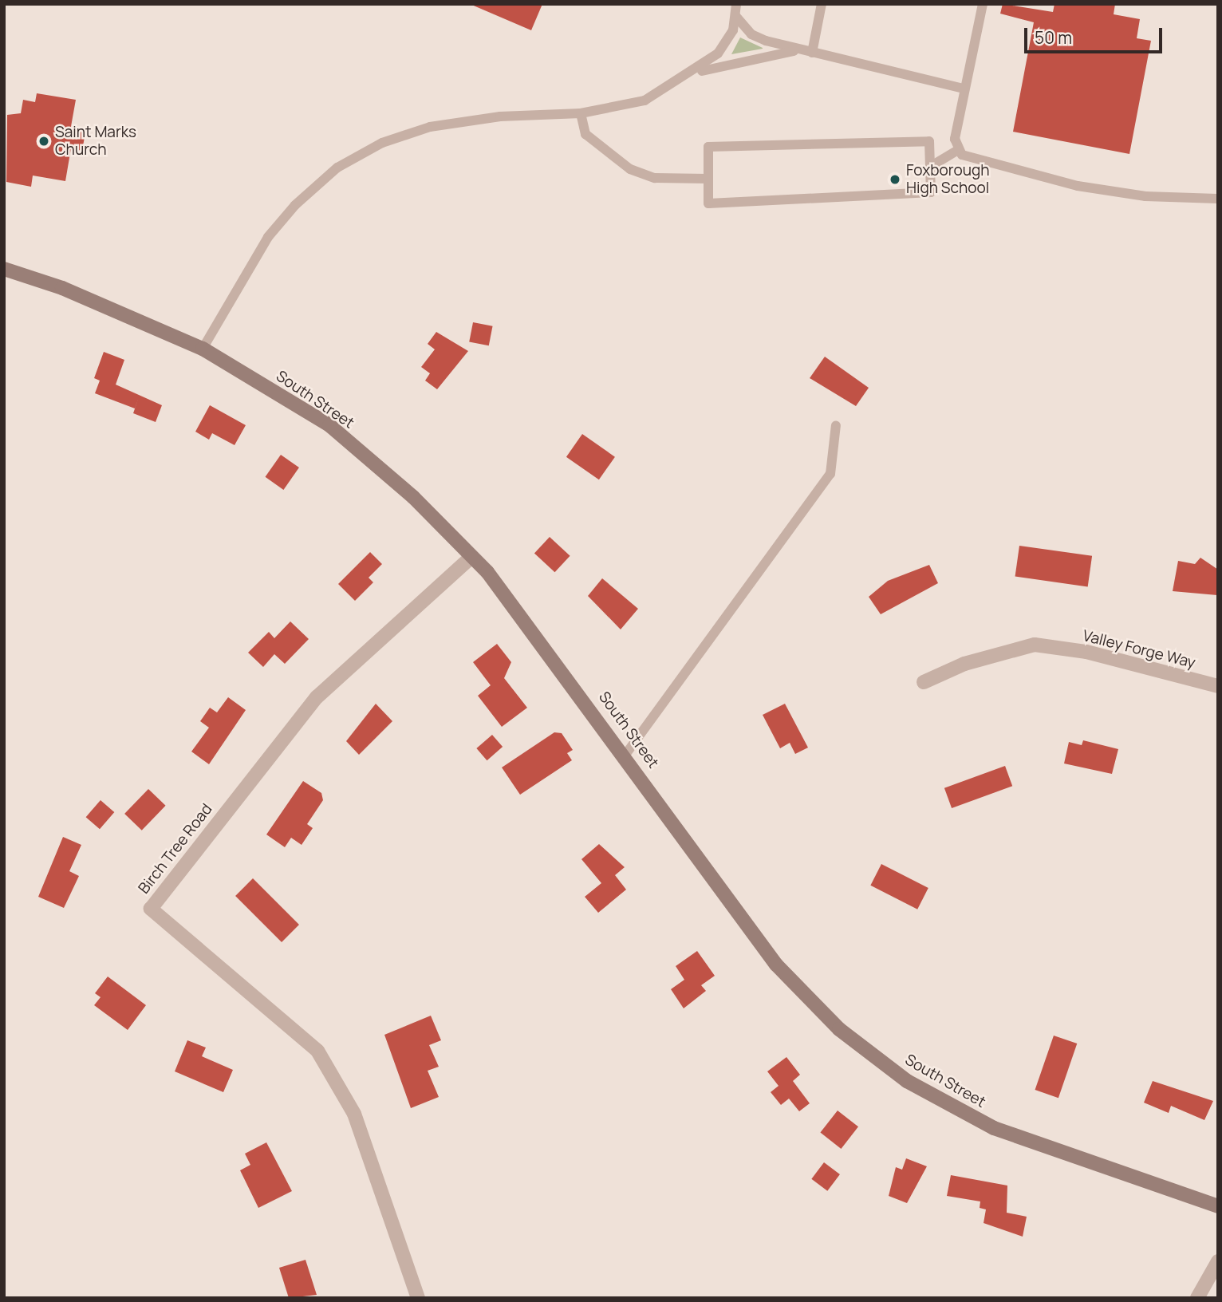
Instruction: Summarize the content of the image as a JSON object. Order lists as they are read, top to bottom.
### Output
{
  "streets": {
    "main road": ["South Street"],
    "street": ["Valley Forge Way", "Birch Tree Road"]
  },
  "crossings": [
    ["South Street", "Birch Tree Road"]
  ],
  "places": ["Saint Marks Church", "Foxborough High School"],
  "scale_bar": "50 m"
}
